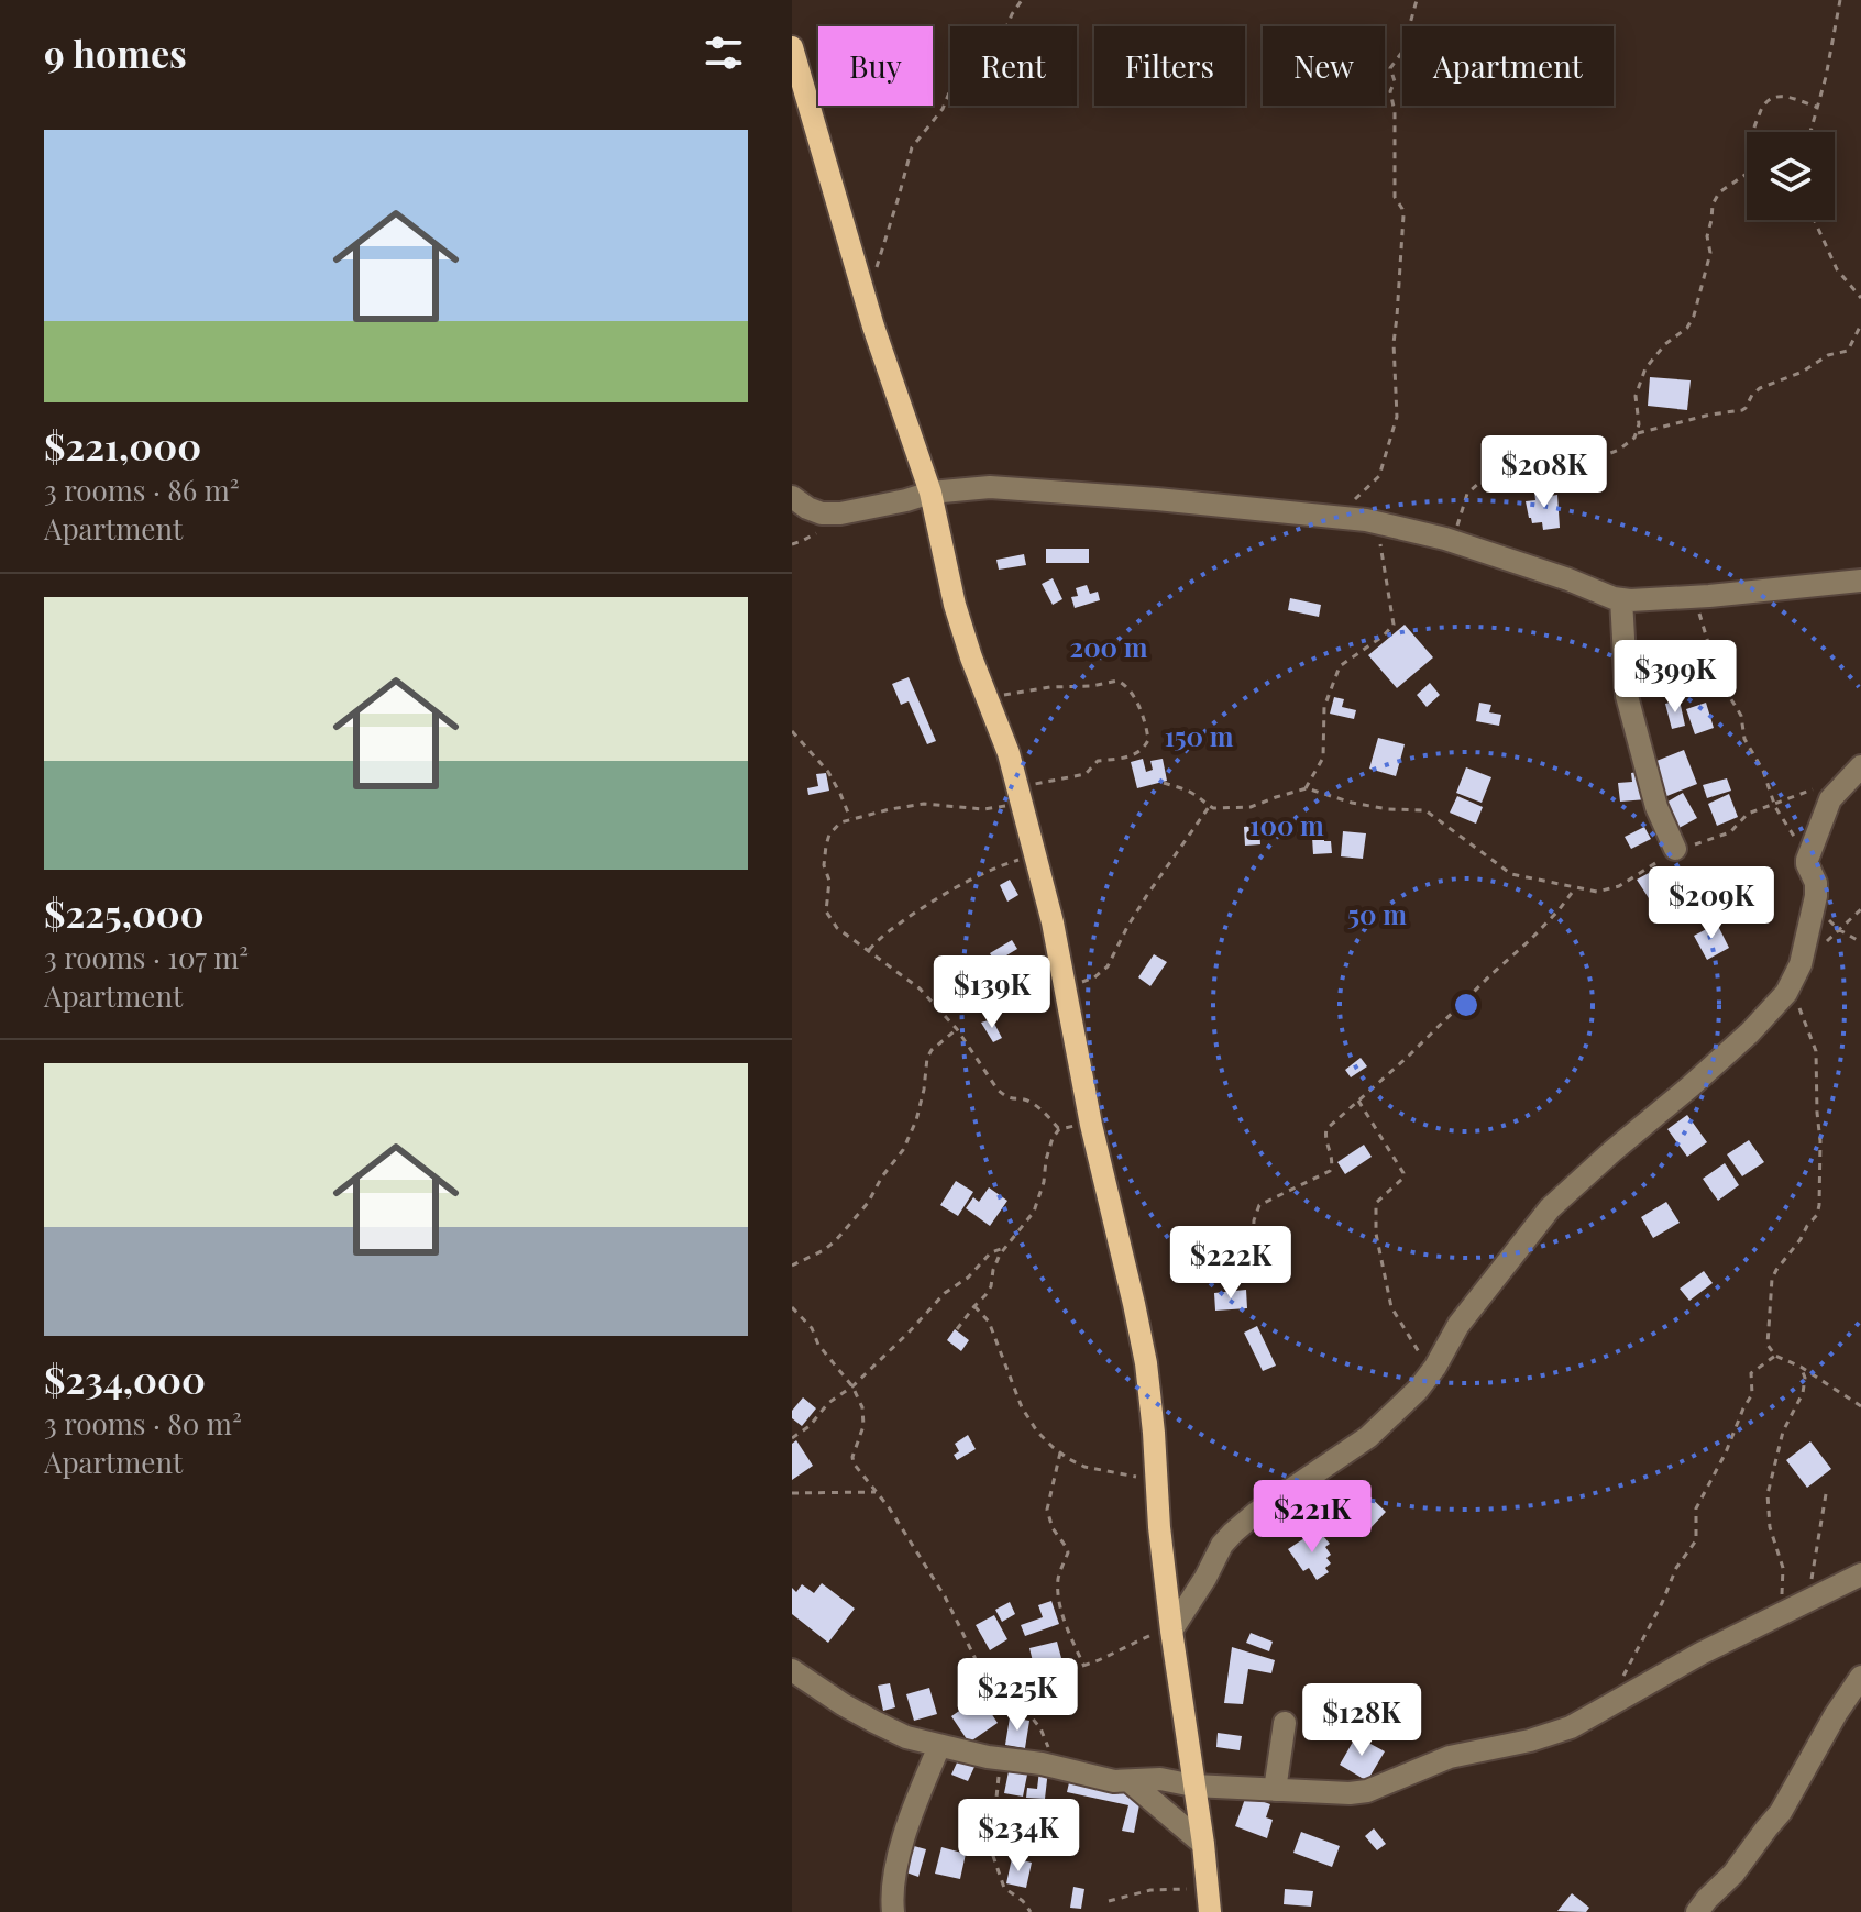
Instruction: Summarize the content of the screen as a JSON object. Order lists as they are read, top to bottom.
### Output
{
  "page": {
    "heading": "9 homes",
    "chip": [
      "Buy",
      "Rent",
      "Filters",
      "New",
      "Apartment"
    ],
    "list": [
      {
        "name": "$221,000",
        "note": "3 rooms · 86 m² · Apartment"
      },
      {
        "name": "$225,000",
        "note": "3 rooms · 107 m² · Apartment"
      },
      {
        "name": "$234,000",
        "note": "3 rooms · 80 m² · Apartment"
      }
    ],
    "price": [
      "$208K",
      "$399K",
      "$209K",
      "$139K",
      "$222K",
      "$221K",
      "$225K",
      "$128K",
      "$234K"
    ]
  },
  "rings": [
    "200 m",
    "150 m",
    "100 m",
    "50 m"
  ]
}
